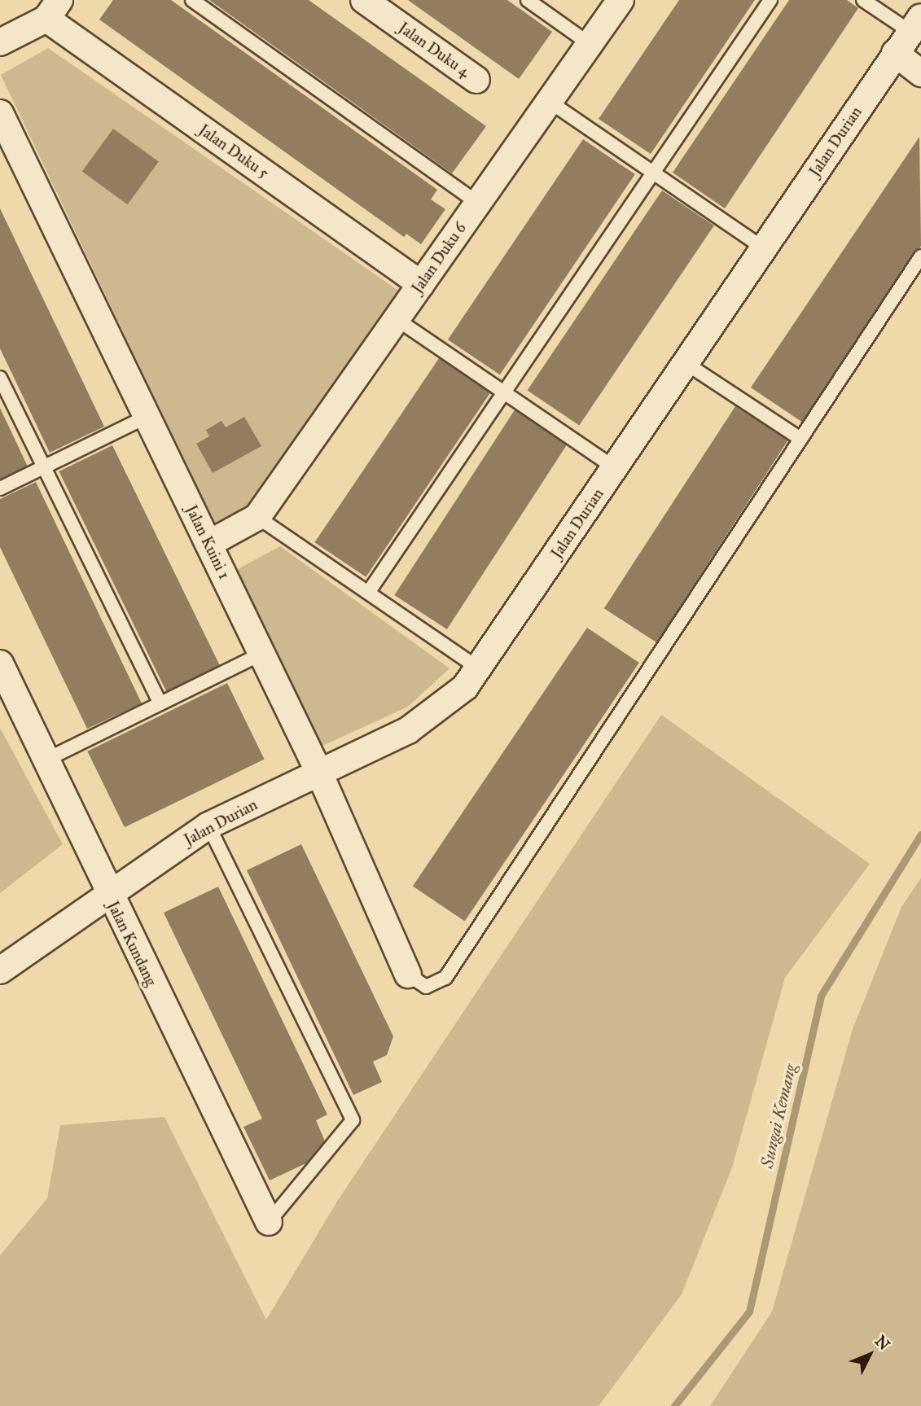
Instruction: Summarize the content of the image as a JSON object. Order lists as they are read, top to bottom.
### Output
{
  "streets": {
    "street": [
      "Jalan Duku 4",
      "Jalan Durian",
      "Jalan Duku 5",
      "Jalan Duku 6",
      "Jalan Kuini 1",
      "Jalan Kundang"
    ]
  },
  "crossings": [
    ["Jalan Durian", "Jalan Kuini 1"],
    ["Jalan Durian", "Jalan Kundang"],
    ["Jalan Duku 5", "Jalan Duku 6"]
  ],
  "water": ["Sungai Kemang"],
  "north": "top right"
}
